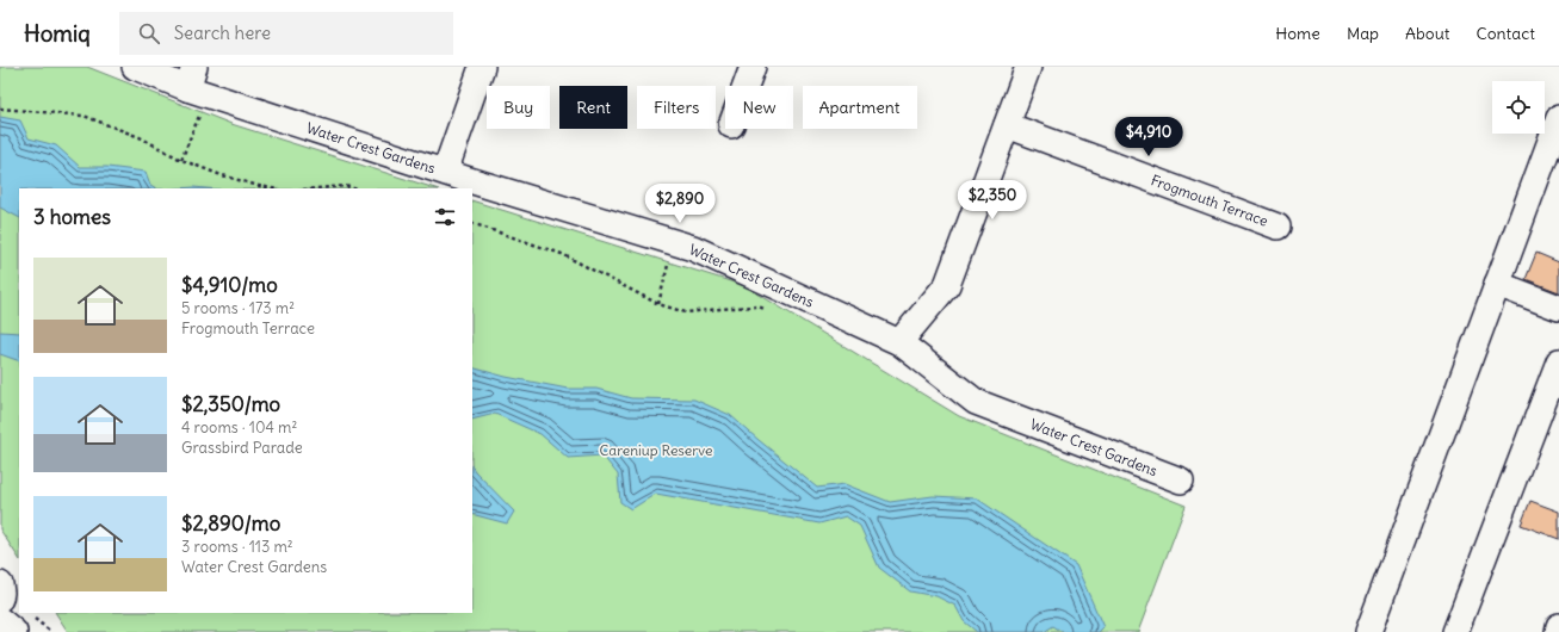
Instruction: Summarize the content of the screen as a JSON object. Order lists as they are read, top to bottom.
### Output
{
  "streets": {
    "street": ["Water Crest Gardens", "Frogmouth Terrace"]
  },
  "parks": ["Careniup Reserve"],
  "page": {
    "header": "Homiq",
    "search": "Search here",
    "nav": [
      "Home",
      "Map",
      "About",
      "Contact"
    ],
    "chip": [
      "Buy",
      "Rent",
      "Filters",
      "New",
      "Apartment"
    ],
    "price": ["$4,910", "$2,350", "$2,890"],
    "heading": "3 homes",
    "list": [
      {
        "name": "$4,910/mo",
        "note": "5 rooms · 173 m² · Frogmouth Terrace"
      },
      {
        "name": "$2,350/mo",
        "note": "4 rooms · 104 m² · Grassbird Parade"
      },
      {
        "name": "$2,890/mo",
        "note": "3 rooms · 113 m² · Water Crest Gardens"
      }
    ]
  }
}
